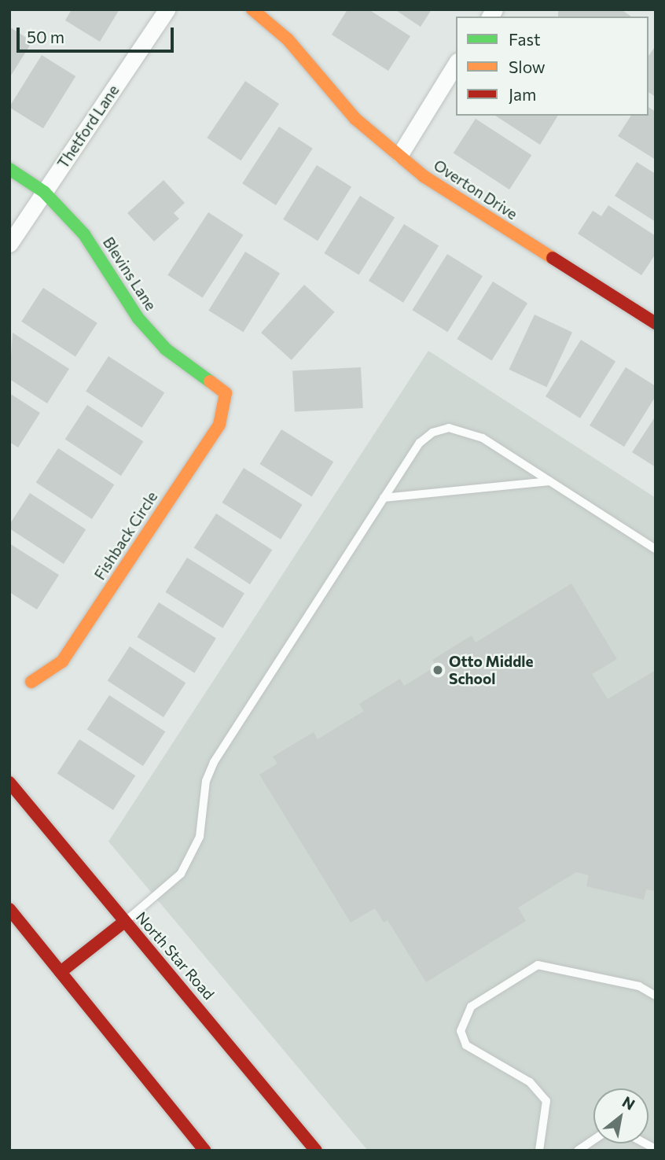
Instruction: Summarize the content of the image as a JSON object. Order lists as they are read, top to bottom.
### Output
{
  "streets": {
    "street": [
      "Thetford Lane",
      "Overton Drive",
      "Blevins Lane",
      "Fishback Circle",
      "North Star Road"
    ]
  },
  "crossings": [
    ["Thetford Lane", "Blevins Lane"],
    ["Blevins Lane", "Fishback Circle"]
  ],
  "places": ["Otto Middle School"],
  "legend": ["Fast", "Slow", "Jam"],
  "scale_bar": "50 m",
  "north": "top right"
}
